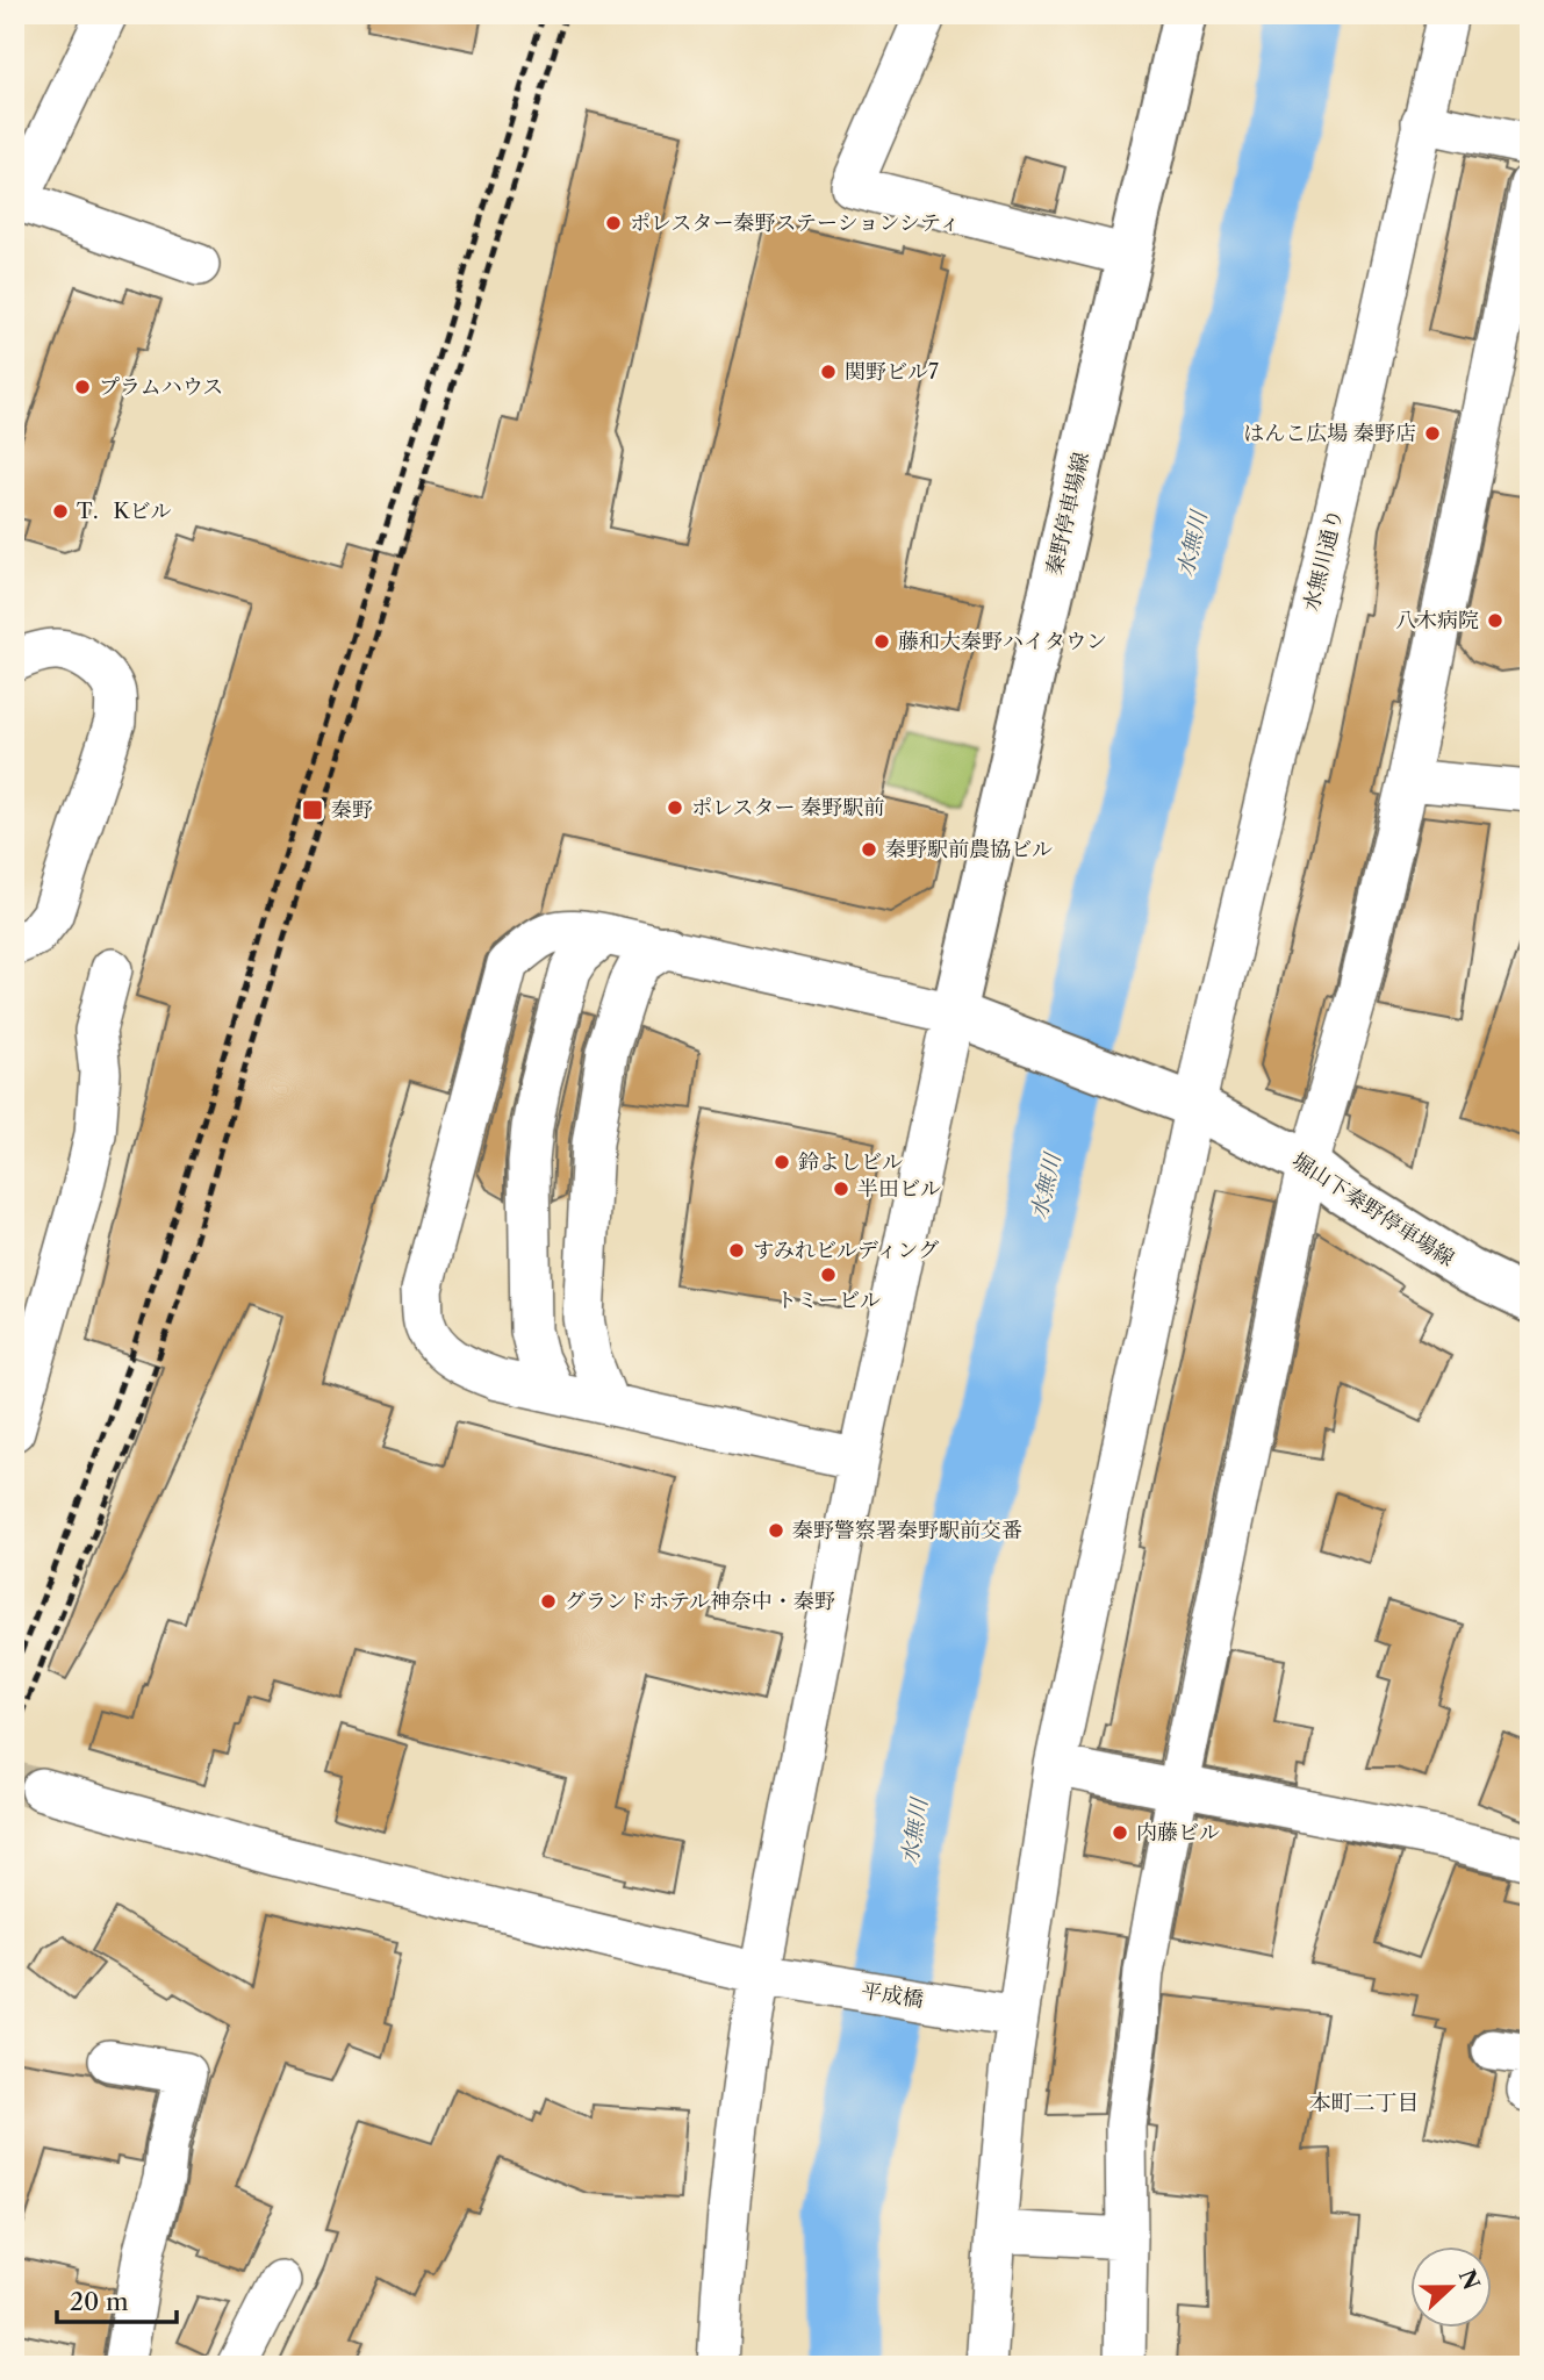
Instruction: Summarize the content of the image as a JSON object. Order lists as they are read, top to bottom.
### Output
{
  "streets": {
    "main road": ["秦野停車場線", "堀山下秦野停車場線"],
    "street": ["水無川通り", "平成橋"]
  },
  "crossings": [
    ["秦野停車場線", "堀山下秦野停車場線"],
    ["水無川通り", "堀山下秦野停車場線"],
    ["水無川通り", "平成橋"]
  ],
  "districts": ["本町二丁目"],
  "water": ["水無川"],
  "places": {
    "other": [
      "ポレスター秦野ステーションシティ",
      "関野ビル7",
      "プラムハウス",
      "はんこ広場 秦野店",
      "T．Kビル",
      "八木病院",
      "藤和大秦野ハイタウン",
      "ポレスター 秦野駅前",
      "秦野駅前農協ビル",
      "鈴よしビル",
      "半田ビル",
      "すみれビルディング",
      "トミービル",
      "秦野警察署秦野駅前交番",
      "グランドホテル神奈中・秦野",
      "内藤ビル"
    ],
    "transit": ["秦野"]
  },
  "scale_bar": "20 m",
  "north": "right"
}
